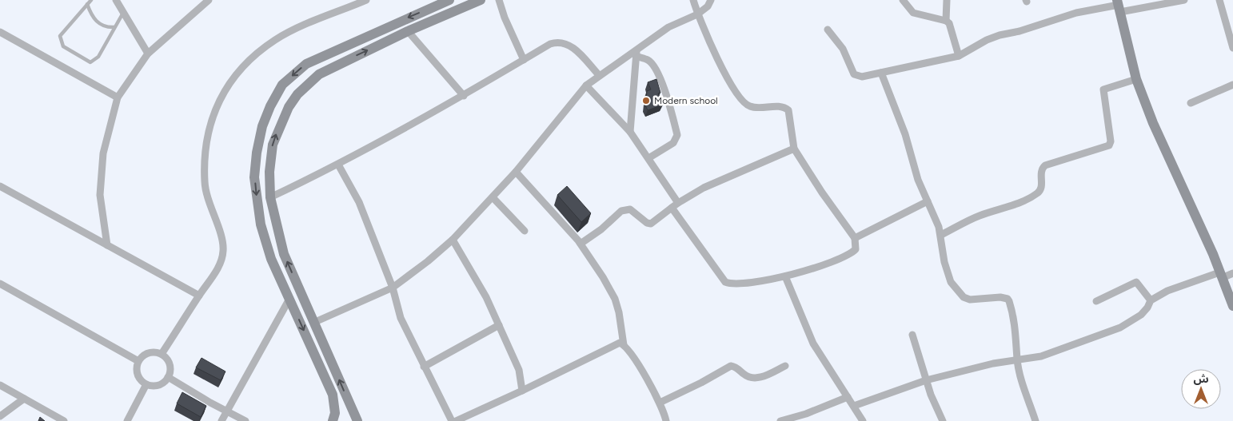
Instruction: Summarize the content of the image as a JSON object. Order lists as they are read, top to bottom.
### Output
{
  "places": ["Modern school"],
  "north": "top"
}
